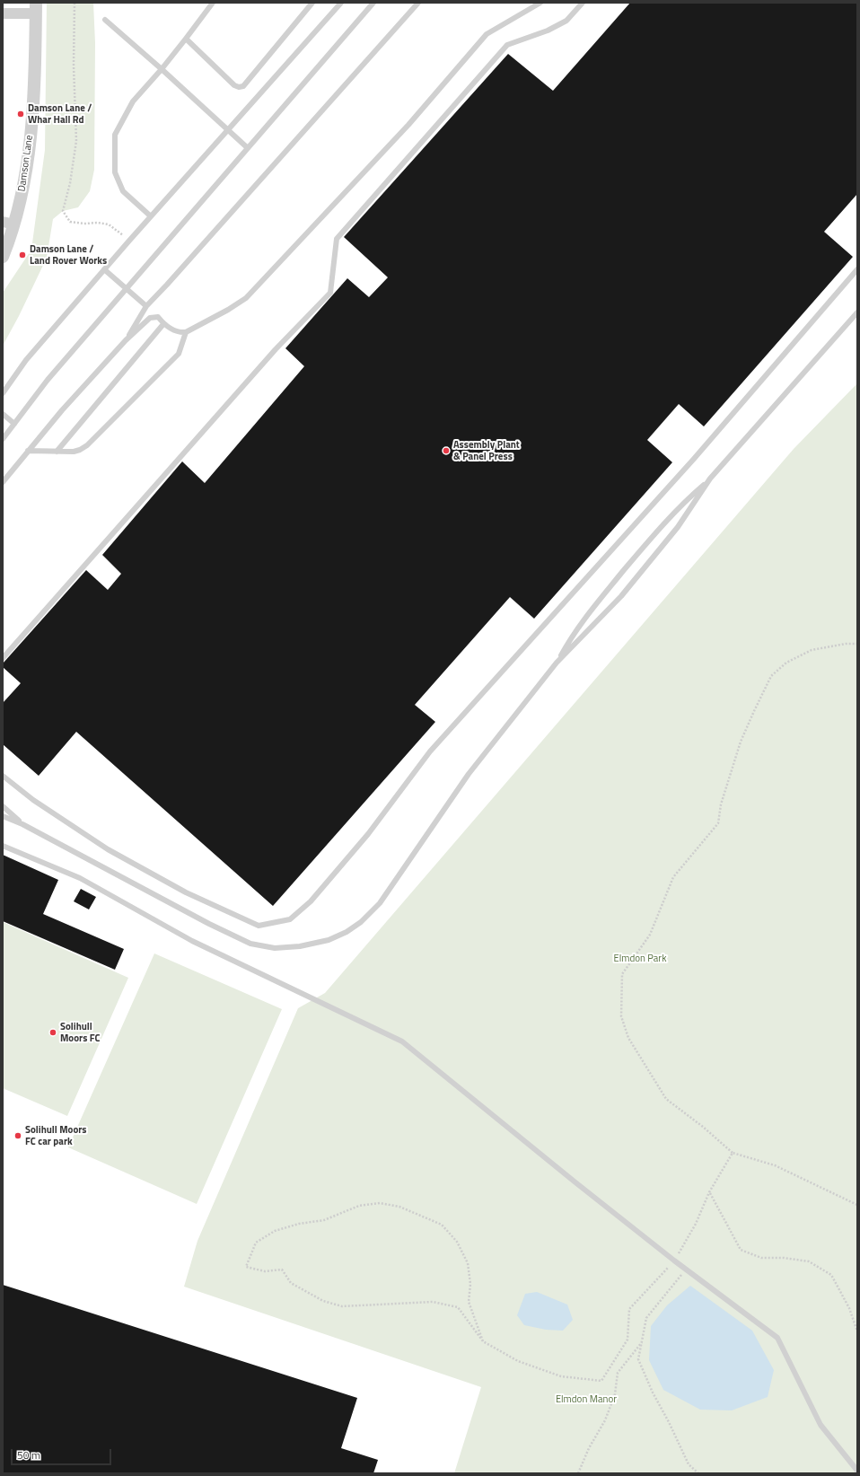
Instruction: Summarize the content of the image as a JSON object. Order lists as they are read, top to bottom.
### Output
{
  "streets": {
    "street": ["Damson Lane"]
  },
  "parks": ["Elmdon Park", "Elmdon Manor"],
  "places": [
    "Damson Lane / Whar Hall Rd",
    "Damson Lane / Land Rover Works",
    "Assembly Plant & Panel Press",
    "Solihull Moors FC",
    "Solihull Moors FC car park"
  ],
  "scale_bar": "50 m"
}
